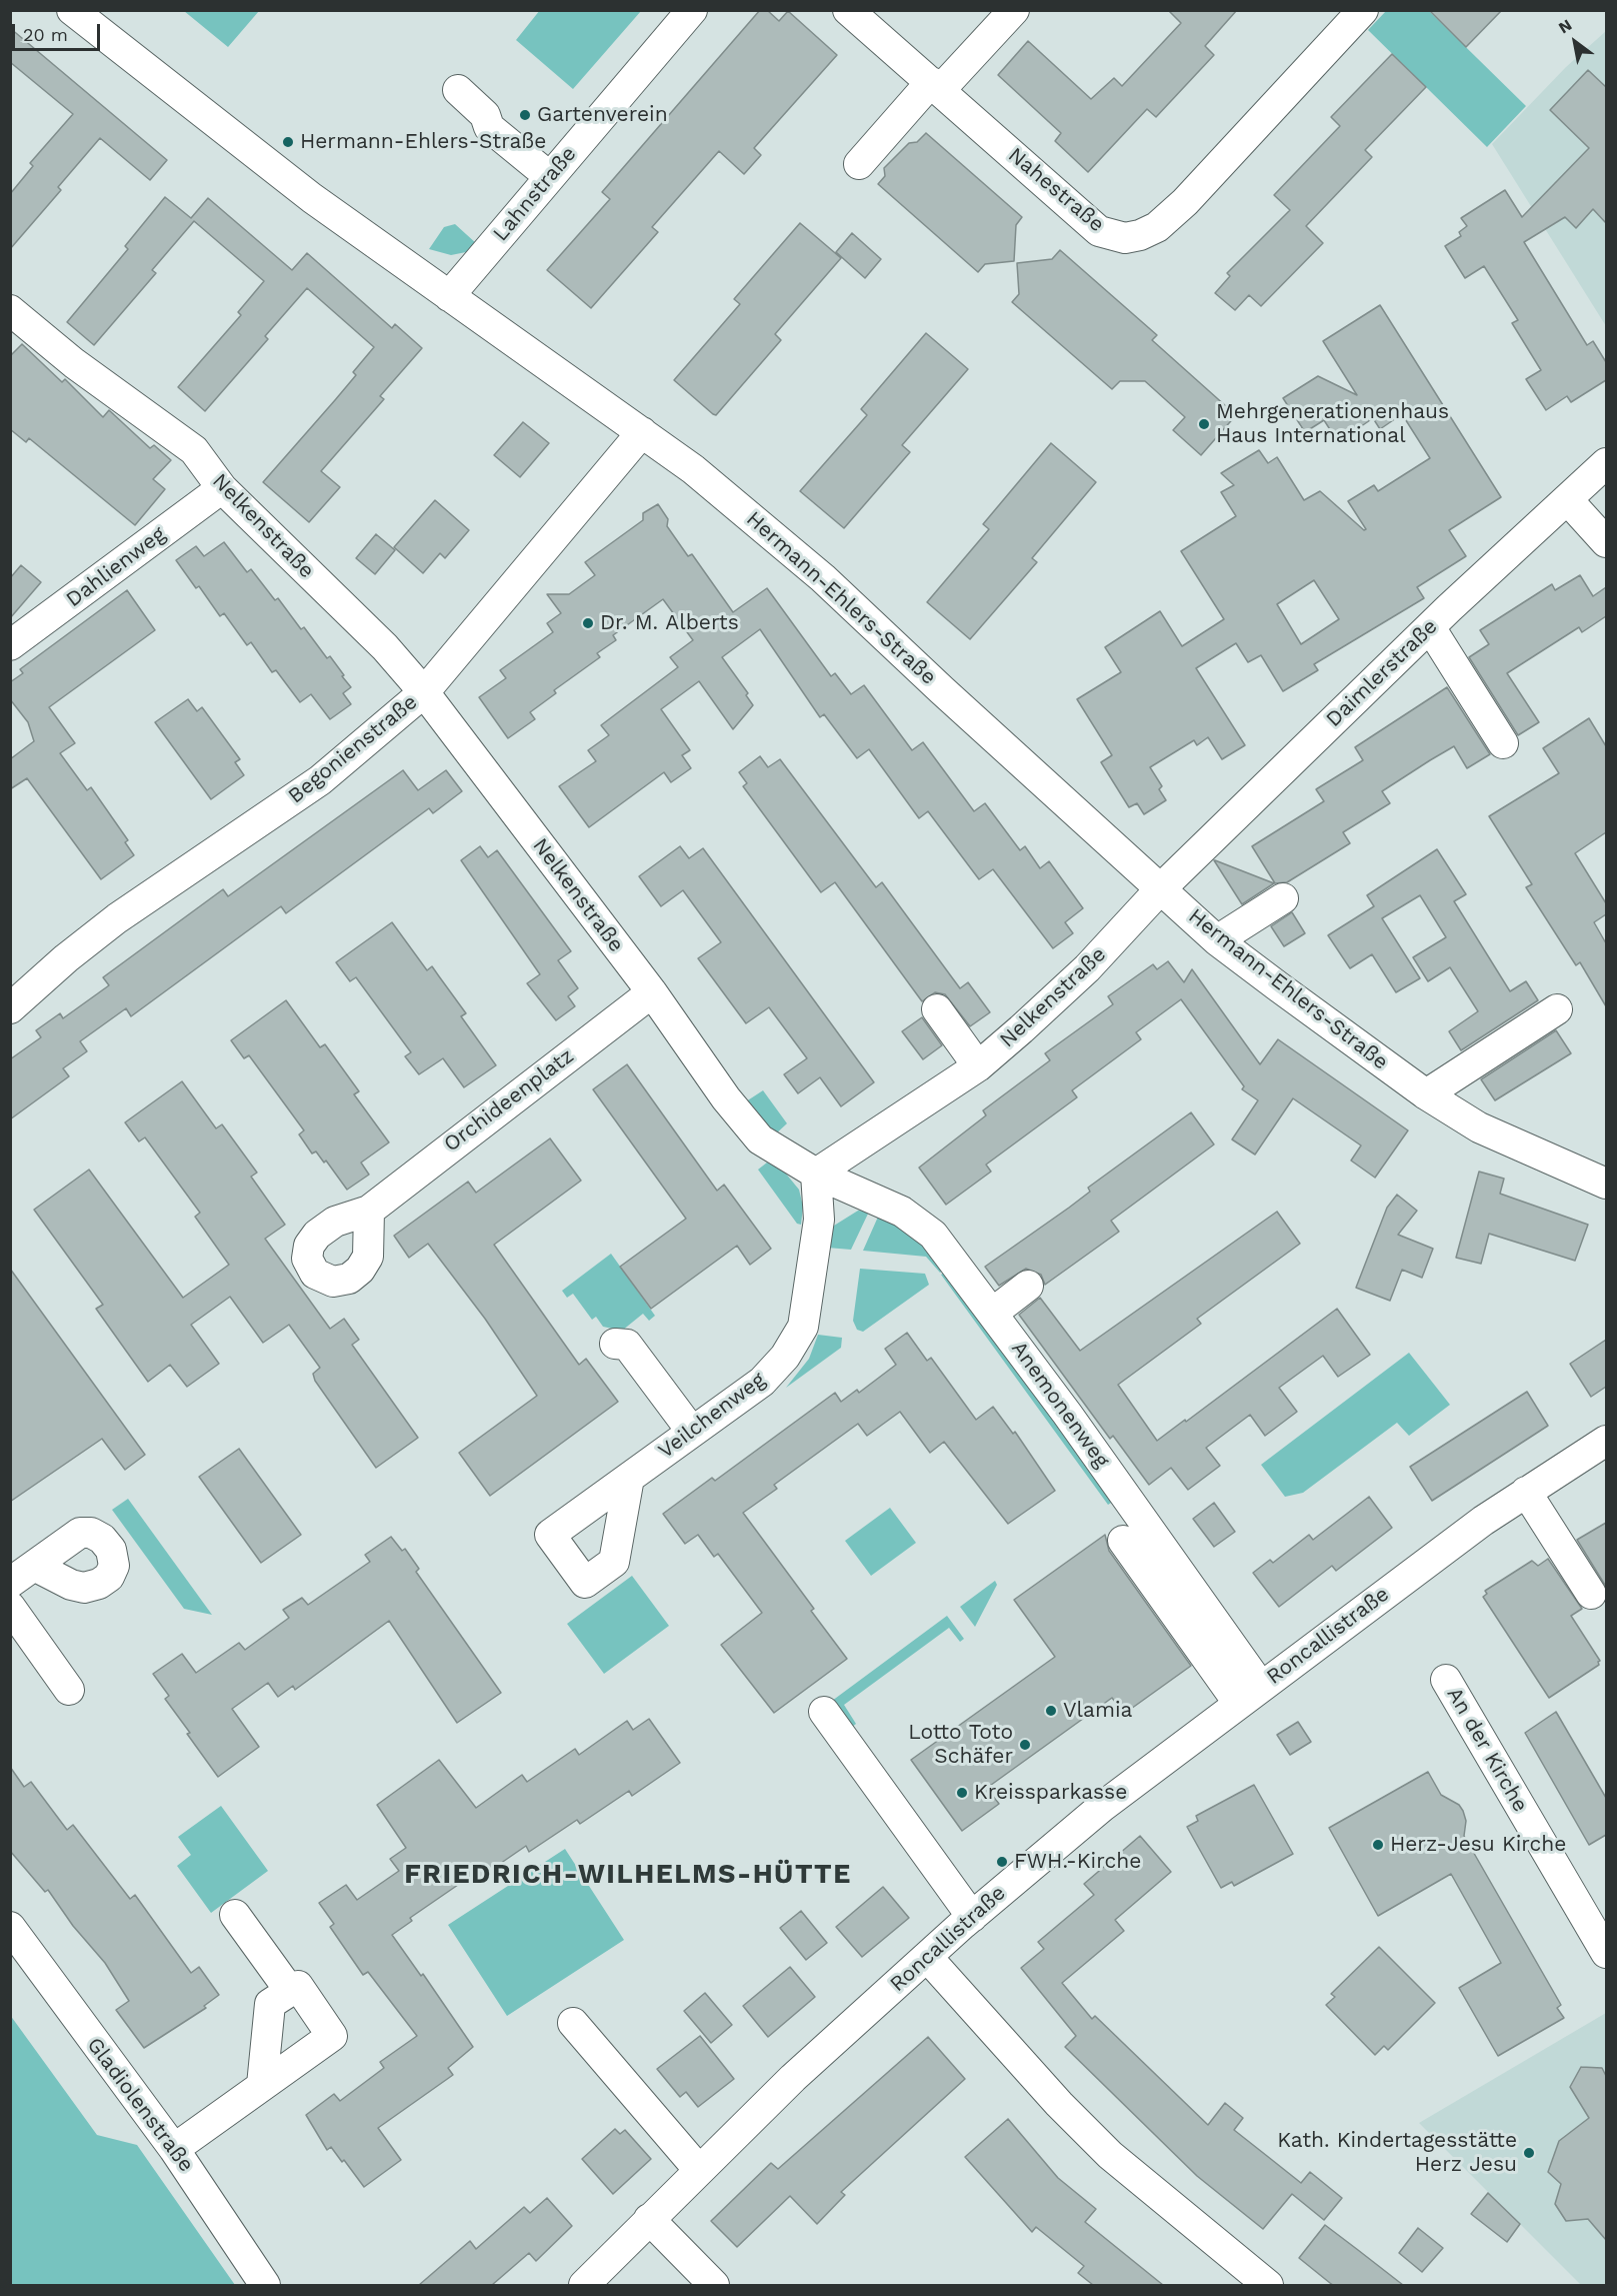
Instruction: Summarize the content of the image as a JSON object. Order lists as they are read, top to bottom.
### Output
{
  "streets": {
    "street": [
      "Nahestraße",
      "Lahnstraße",
      "Nelkenstraße",
      "Dahlienweg",
      "Hermann-Ehlers-Straße",
      "Daimlerstraße",
      "Begonienstraße",
      "Orchideenplatz",
      "Anemonenweg",
      "Veilchenweg",
      "Roncallistraße",
      "An der Kirche",
      "Gladiolenstraße"
    ]
  },
  "crossings": [
    ["Lahnstraße", "Hermann-Ehlers-Straße"],
    ["Nelkenstraße", "Dahlienweg"],
    ["Nelkenstraße", "Hermann-Ehlers-Straße"],
    ["Nelkenstraße", "Daimlerstraße"],
    ["Nelkenstraße", "Begonienstraße"],
    ["Nelkenstraße", "Orchideenplatz"],
    ["Nelkenstraße", "Anemonenweg"],
    ["Nelkenstraße", "Veilchenweg"],
    ["Hermann-Ehlers-Straße", "Daimlerstraße"],
    ["Hermann-Ehlers-Straße", "Begonienstraße"],
    ["Anemonenweg", "Veilchenweg"],
    ["Anemonenweg", "Roncallistraße"]
  ],
  "districts": ["FRIEDRICH-WILHELMS-HÜTTE"],
  "places": [
    "Gartenverein",
    "Hermann-Ehlers-Straße",
    "Mehrgenerationenhaus Haus International",
    "Dr. M. Alberts",
    "Vlamia",
    "Lotto Toto Schäfer",
    "Kreissparkasse",
    "Herz-Jesu Kirche",
    "FWH.-Kirche",
    "Kath. Kindertagesstätte Herz Jesu"
  ],
  "scale_bar": "20 m",
  "north": "top left"
}
